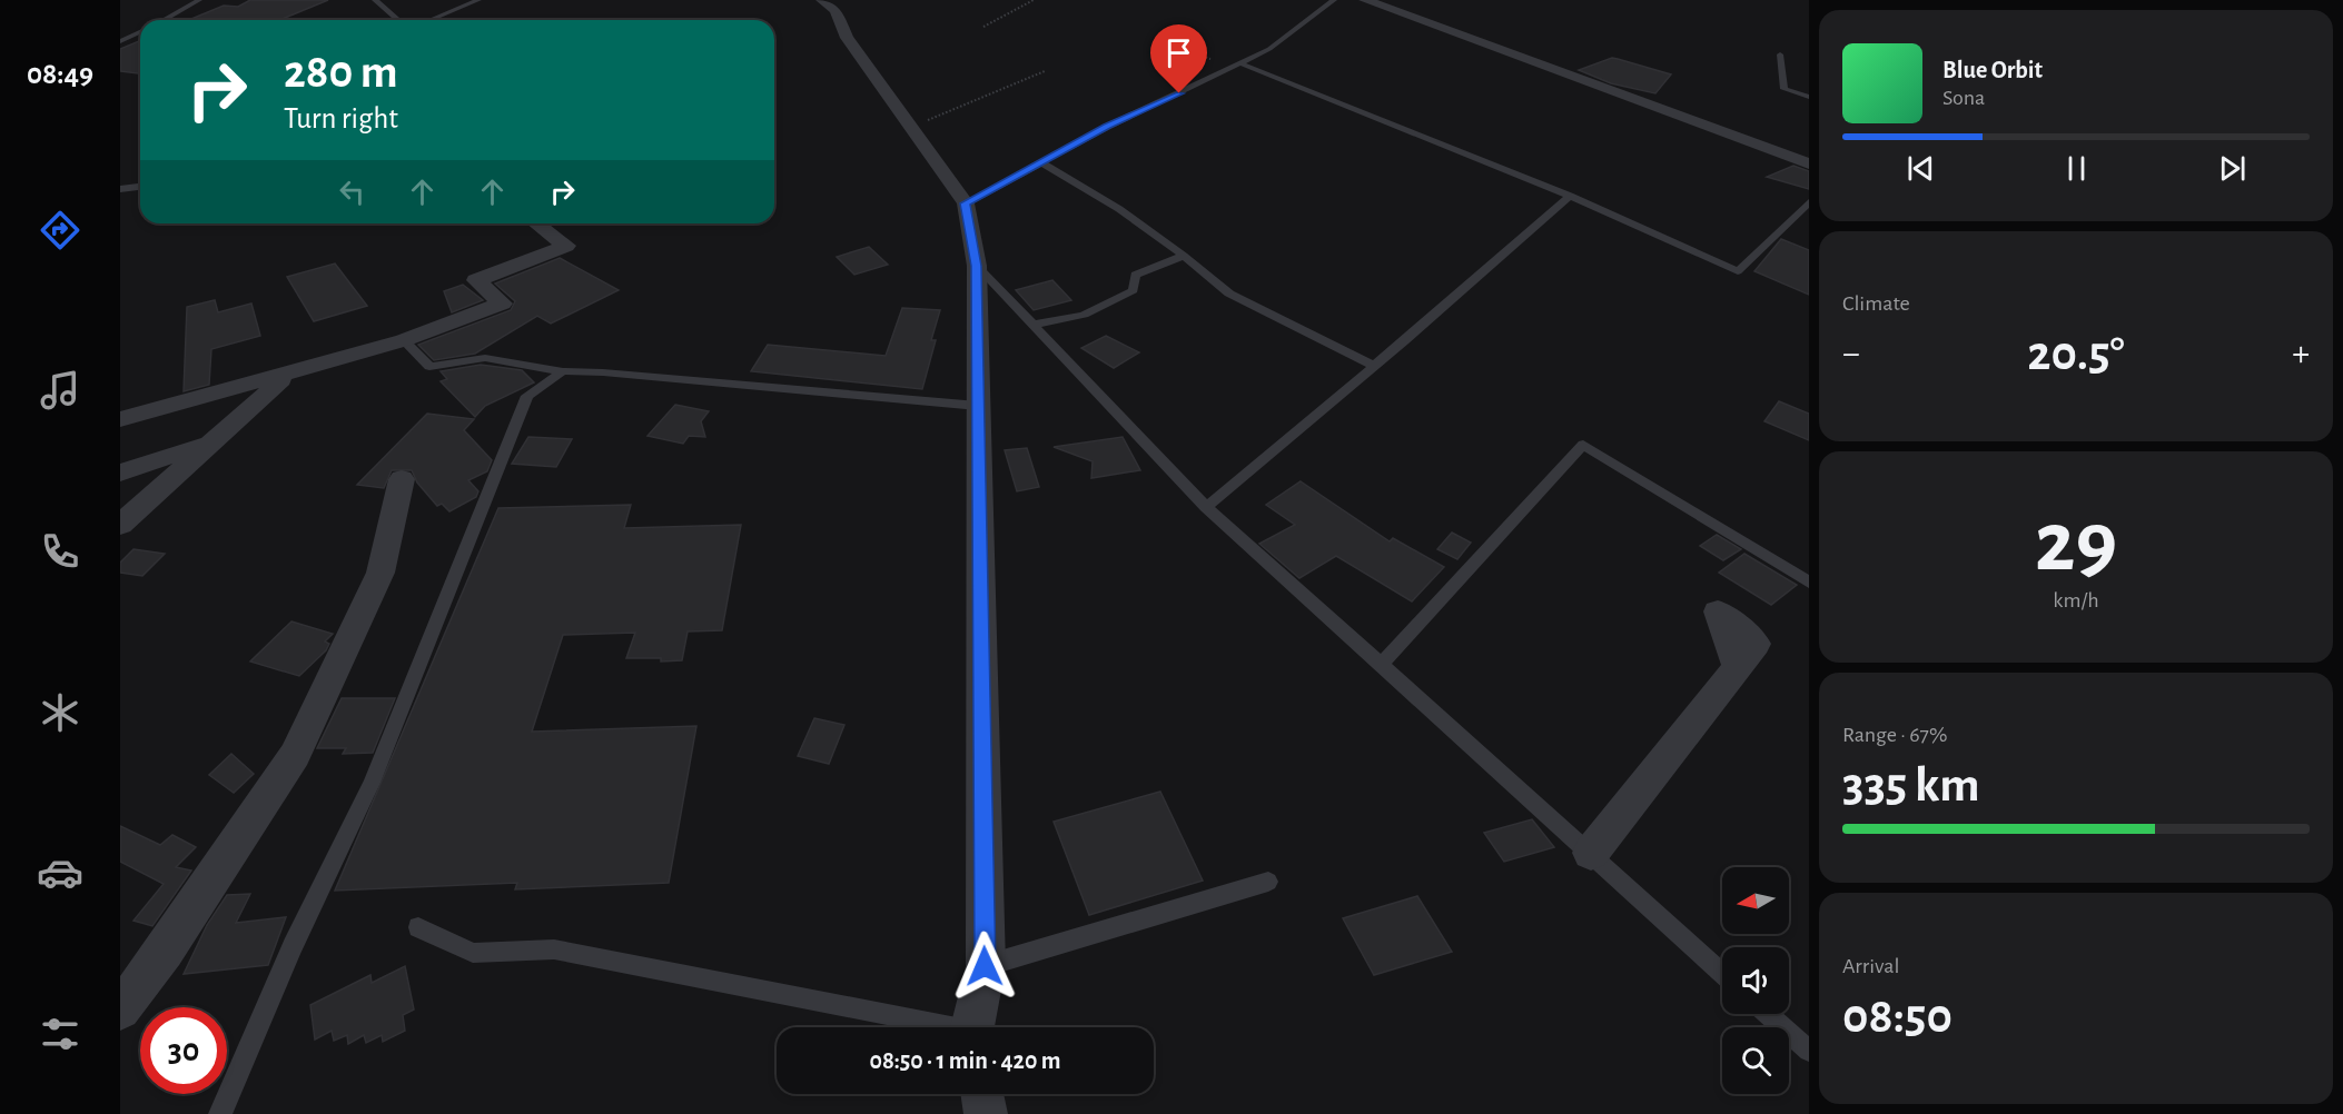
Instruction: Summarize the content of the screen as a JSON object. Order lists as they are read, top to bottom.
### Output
{
  "north": "left",
  "page": {
    "tabs": "08:49",
    "turn": ["280 m", "Turn right"],
    "song": ["Blue Orbit", "Sona"],
    "tile": [
      "Climate",
      ["29", "km/h"],
      ["Range · 67%", "335 km"],
      ["Arrival", "08:50"]
    ],
    "heat": ["−", "20.5°", "+"],
    "limit": "30",
    "trip": "08:50 · 1 min · 420 m"
  }
}
